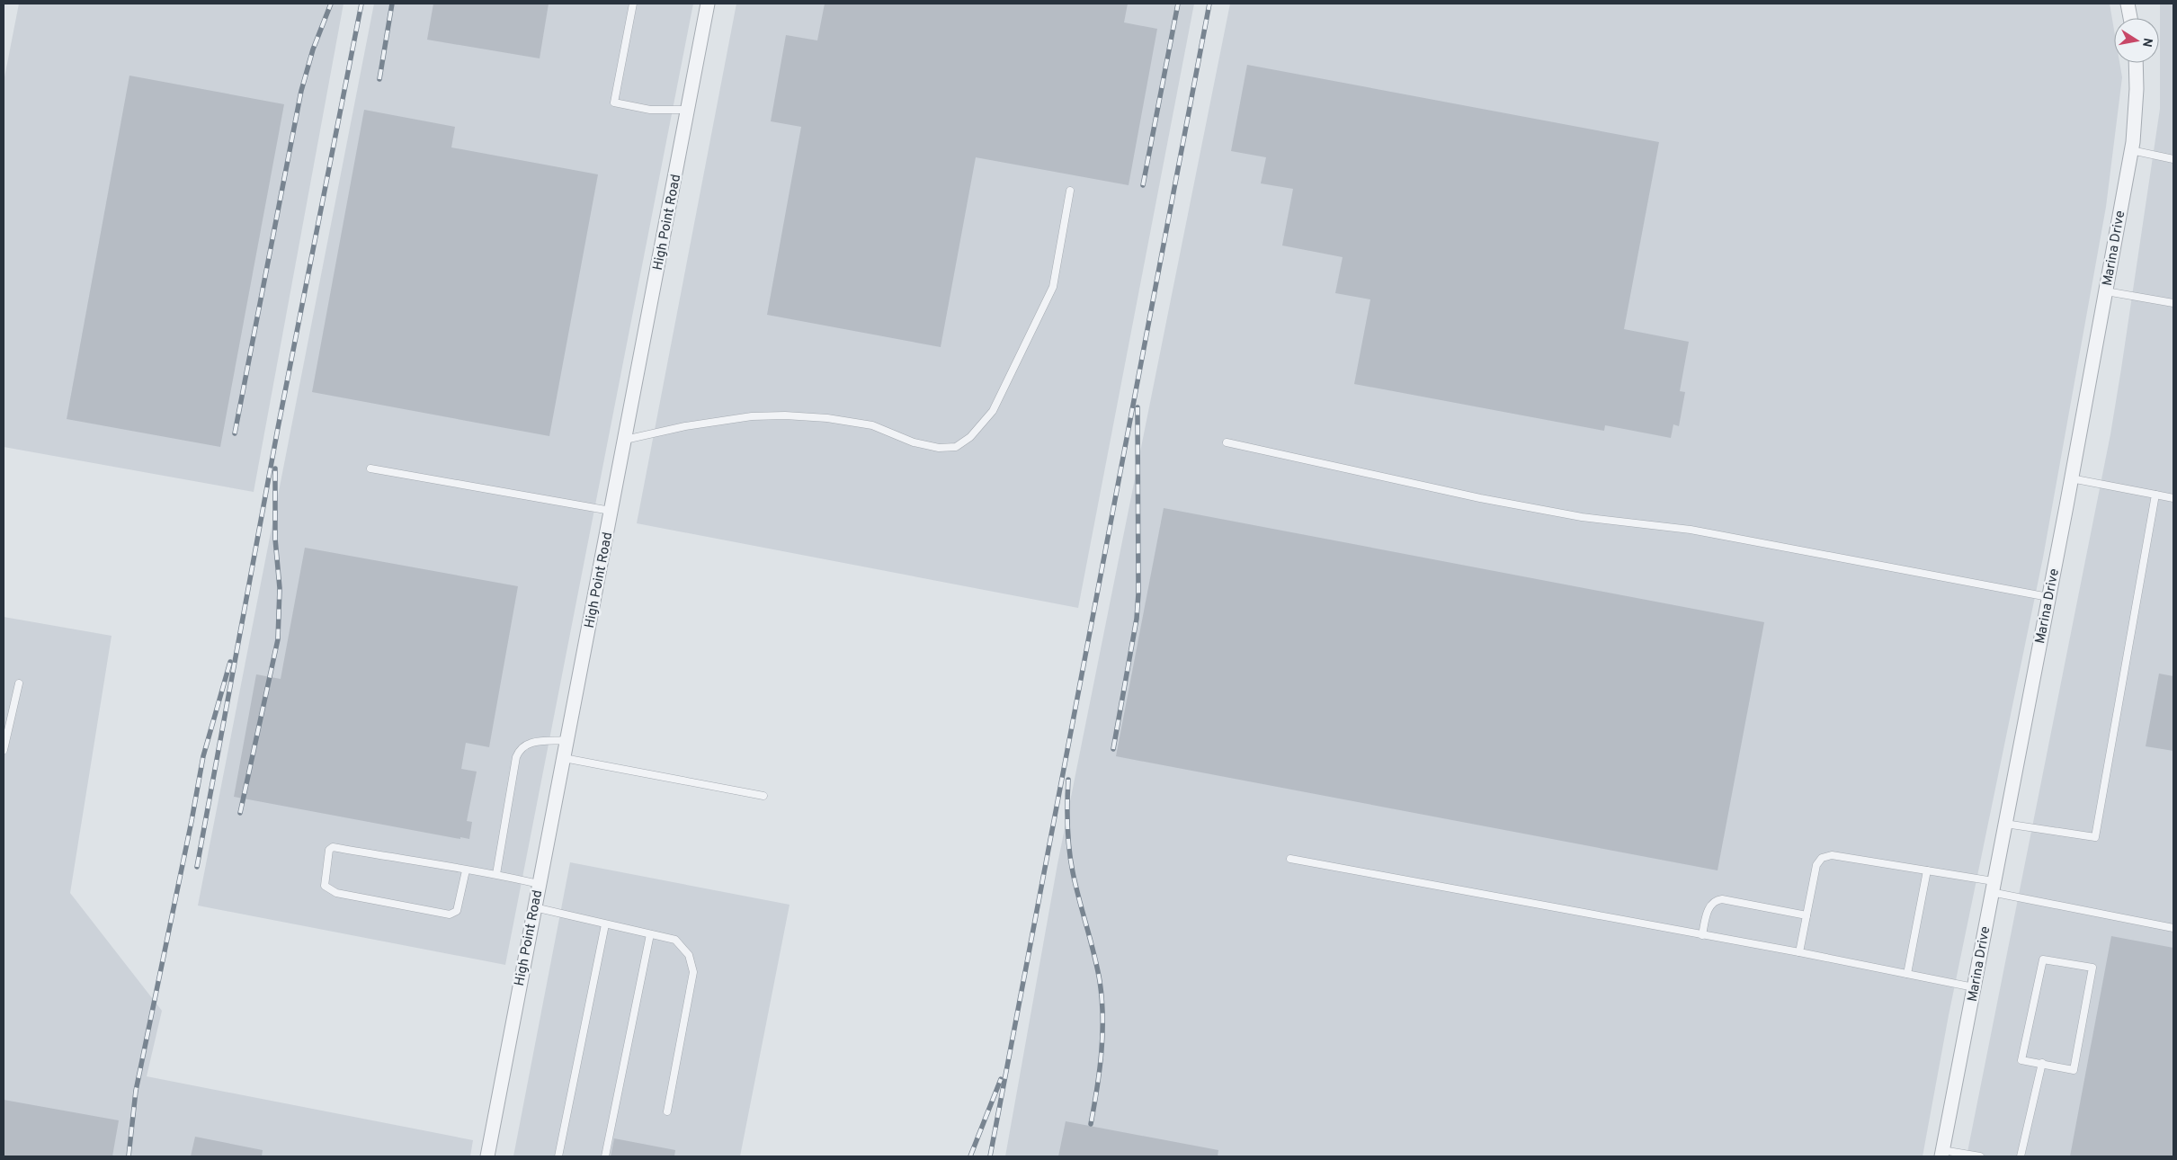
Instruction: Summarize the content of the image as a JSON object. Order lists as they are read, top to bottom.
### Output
{
  "streets": {
    "street": ["High Point Road", "Marina Drive"]
  },
  "north": "right"
}
